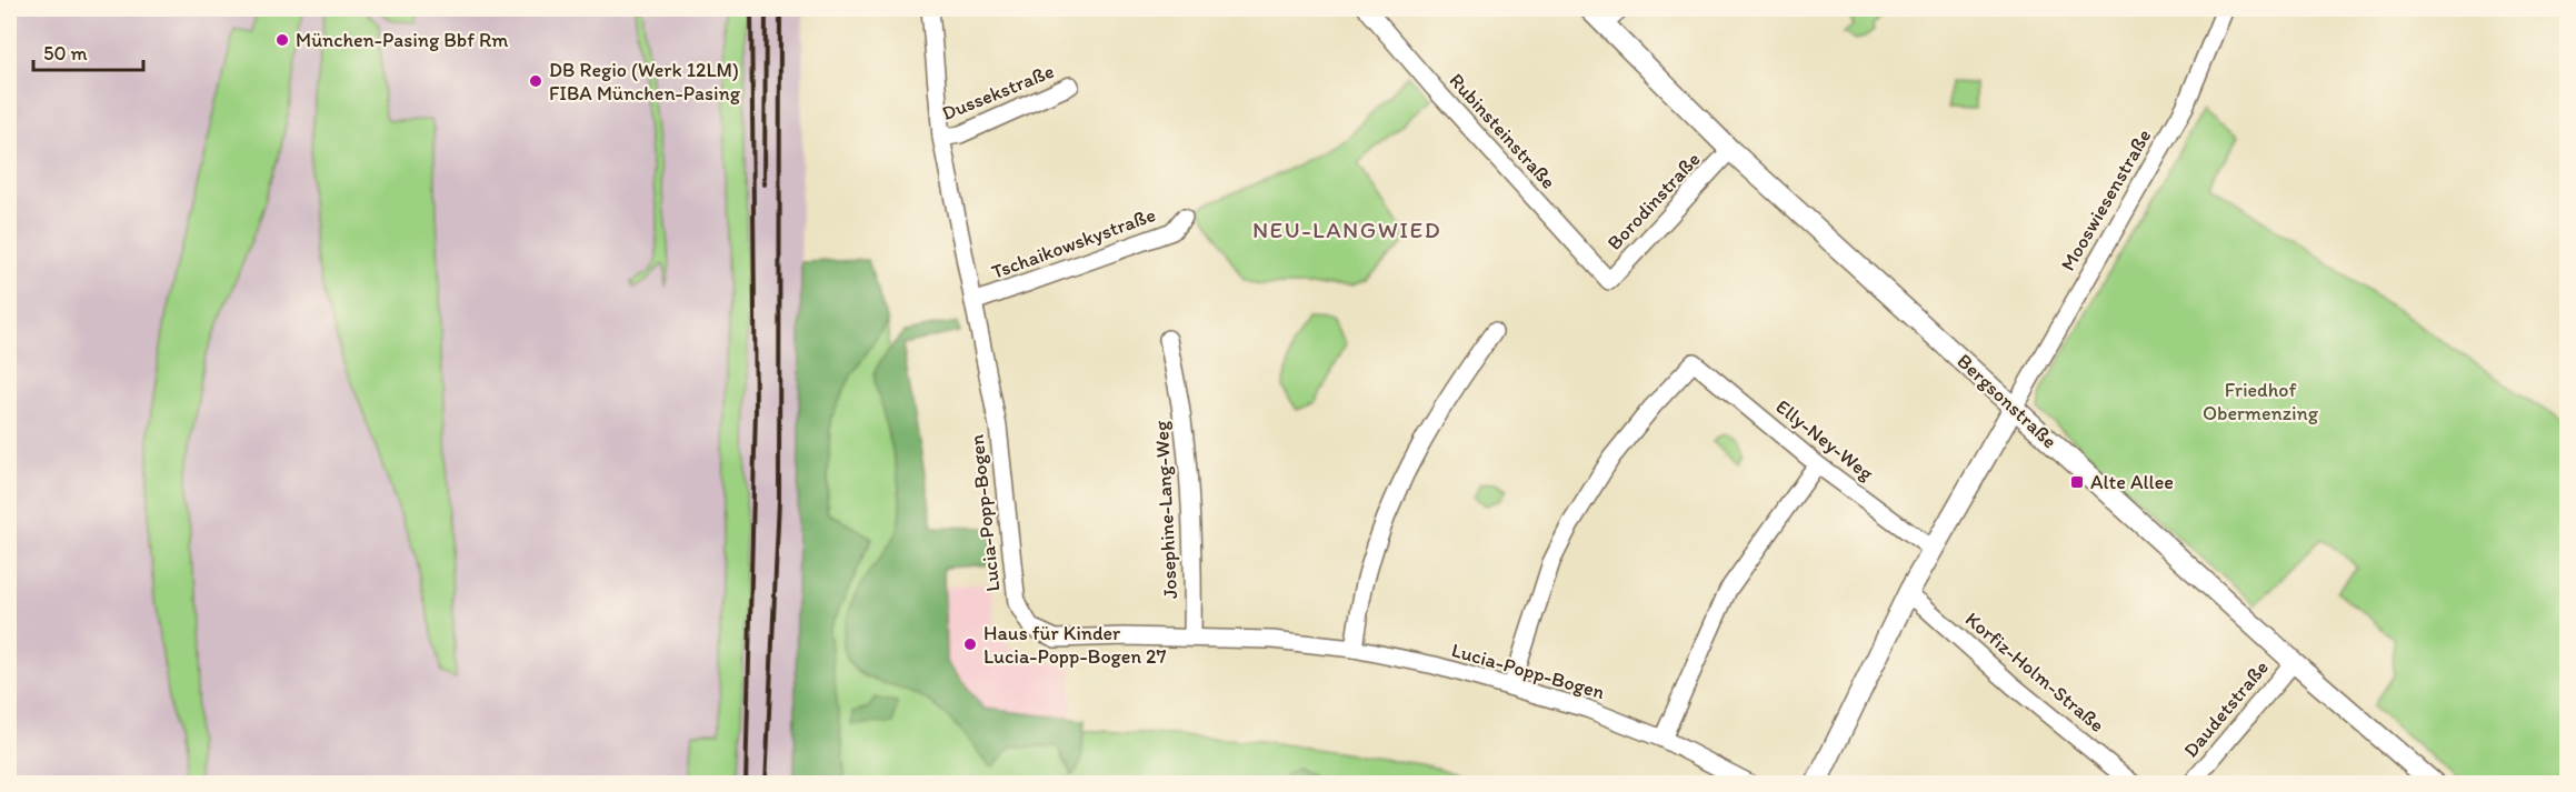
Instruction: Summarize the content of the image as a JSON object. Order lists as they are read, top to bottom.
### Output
{
  "streets": {
    "street": [
      "Dussekstraße",
      "Rubinsteinstraße",
      "Mooswiesenstraße",
      "Borodinstraße",
      "Tschaikowskystraße",
      "Bergsonstraße",
      "Elly-Ney-Weg",
      "Josephine-Lang-Weg",
      "Lucia-Popp-Bogen",
      "Korfiz-Holm-Straße",
      "Daudetstraße"
    ]
  },
  "crossings": [
    ["Dussekstraße", "Lucia-Popp-Bogen"],
    ["Rubinsteinstraße", "Borodinstraße"],
    ["Mooswiesenstraße", "Bergsonstraße"],
    ["Borodinstraße", "Bergsonstraße"],
    ["Tschaikowskystraße", "Lucia-Popp-Bogen"],
    ["Bergsonstraße", "Daudetstraße"],
    ["Elly-Ney-Weg", "Lucia-Popp-Bogen"],
    ["Josephine-Lang-Weg", "Lucia-Popp-Bogen"]
  ],
  "districts": ["NEU-LANGWIED"],
  "parks": ["Friedhof Obermenzing"],
  "places": {
    "other": ["München-Pasing Bbf Rm", "DB Regio (Werk 12LM) FIBA München-Pasing", "Haus für Kinder Lucia-Popp-Bogen 27"],
    "transit": ["Alte Allee"]
  },
  "scale_bar": "50 m"
}
